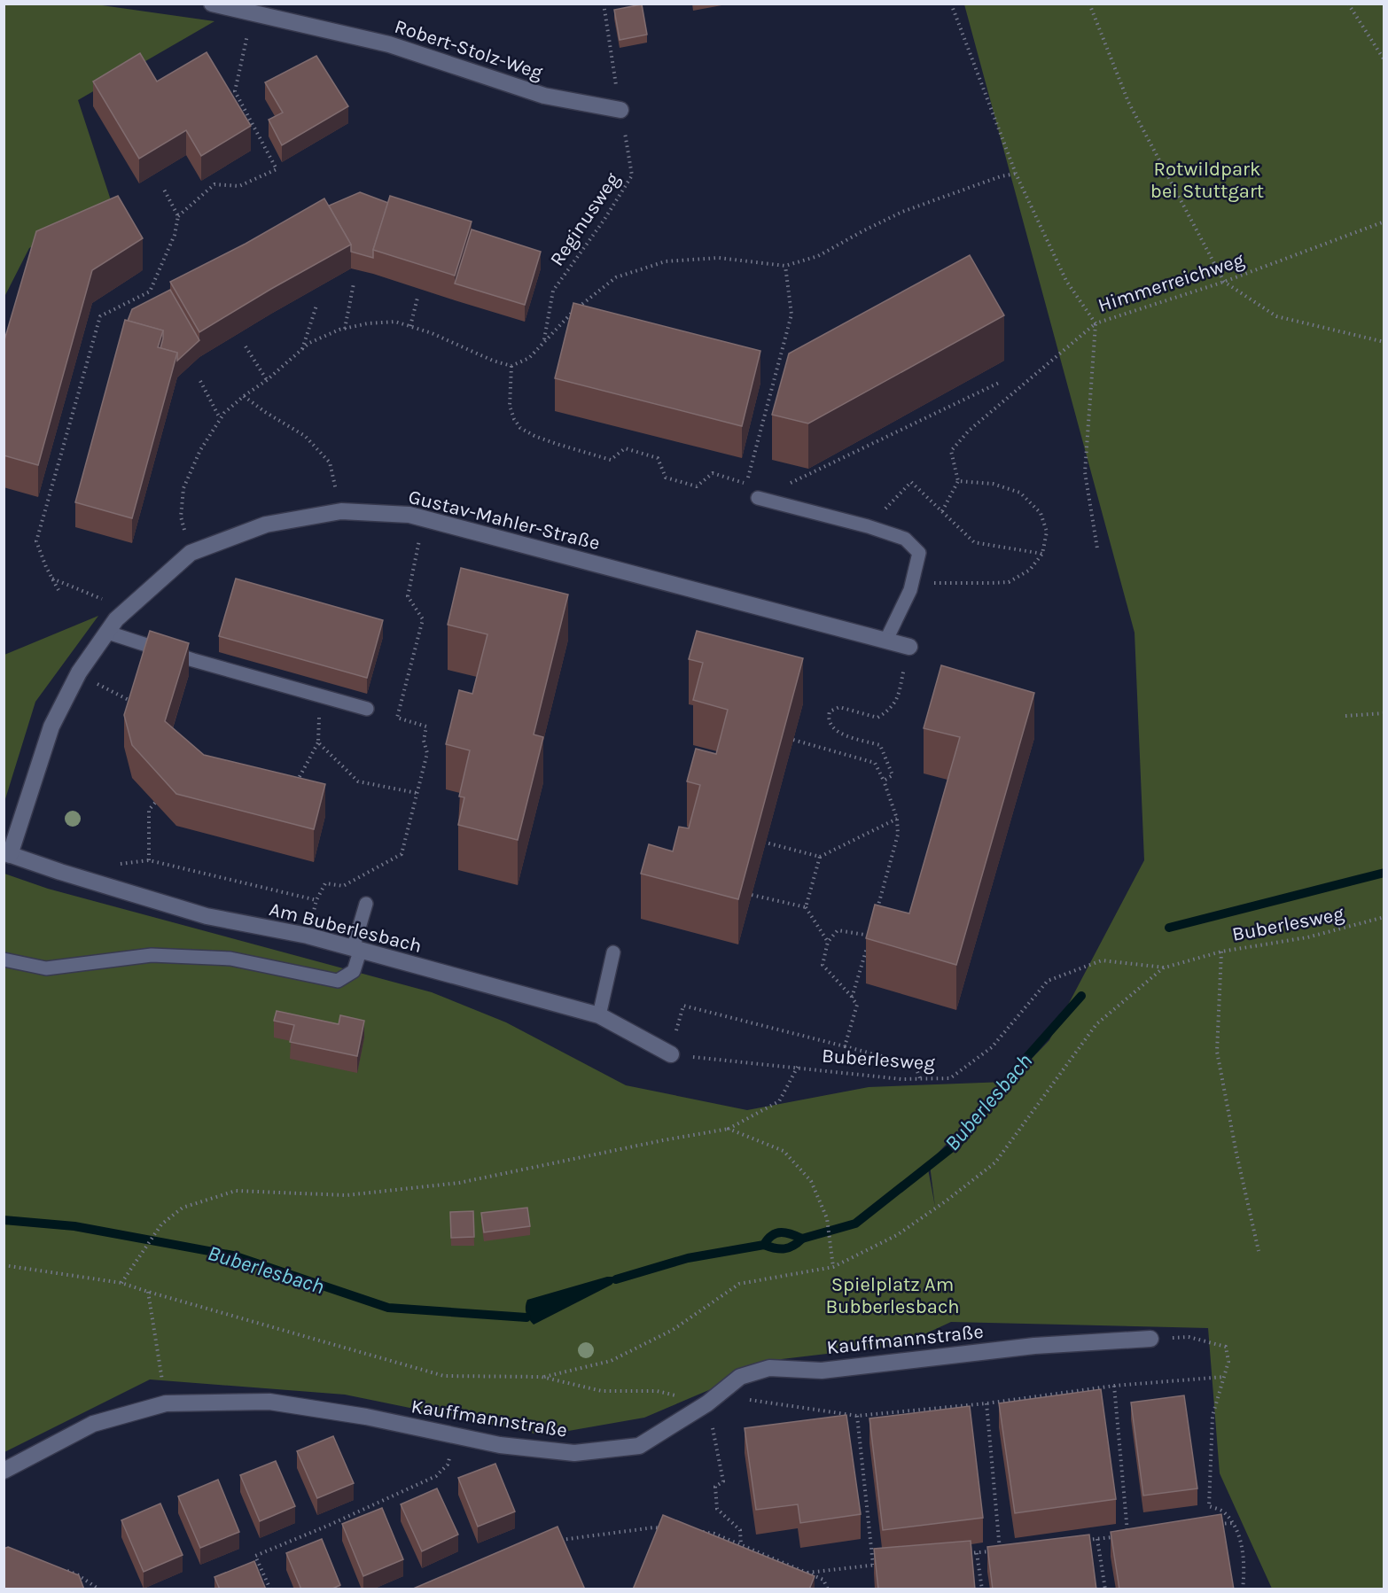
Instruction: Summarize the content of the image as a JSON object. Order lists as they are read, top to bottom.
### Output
{
  "streets": {
    "street": [
      "Robert-Stolz-Weg",
      "Gustav-Mahler-Straße",
      "Am Buberlesbach",
      "Kauffmannstraße"
    ],
    "path": ["Reginusweg", "Himmerreichweg", "Buberlesweg"]
  },
  "crossings": [
    ["Robert-Stolz-Weg", "Reginusweg"],
    ["Gustav-Mahler-Straße", "Am Buberlesbach"],
    ["Buberlesweg", "Am Buberlesbach"]
  ],
  "water": ["Buberlesbach"],
  "parks": ["Rotwildpark bei Stuttgart", "Spielplatz Am Bubberlesbach"]
}
